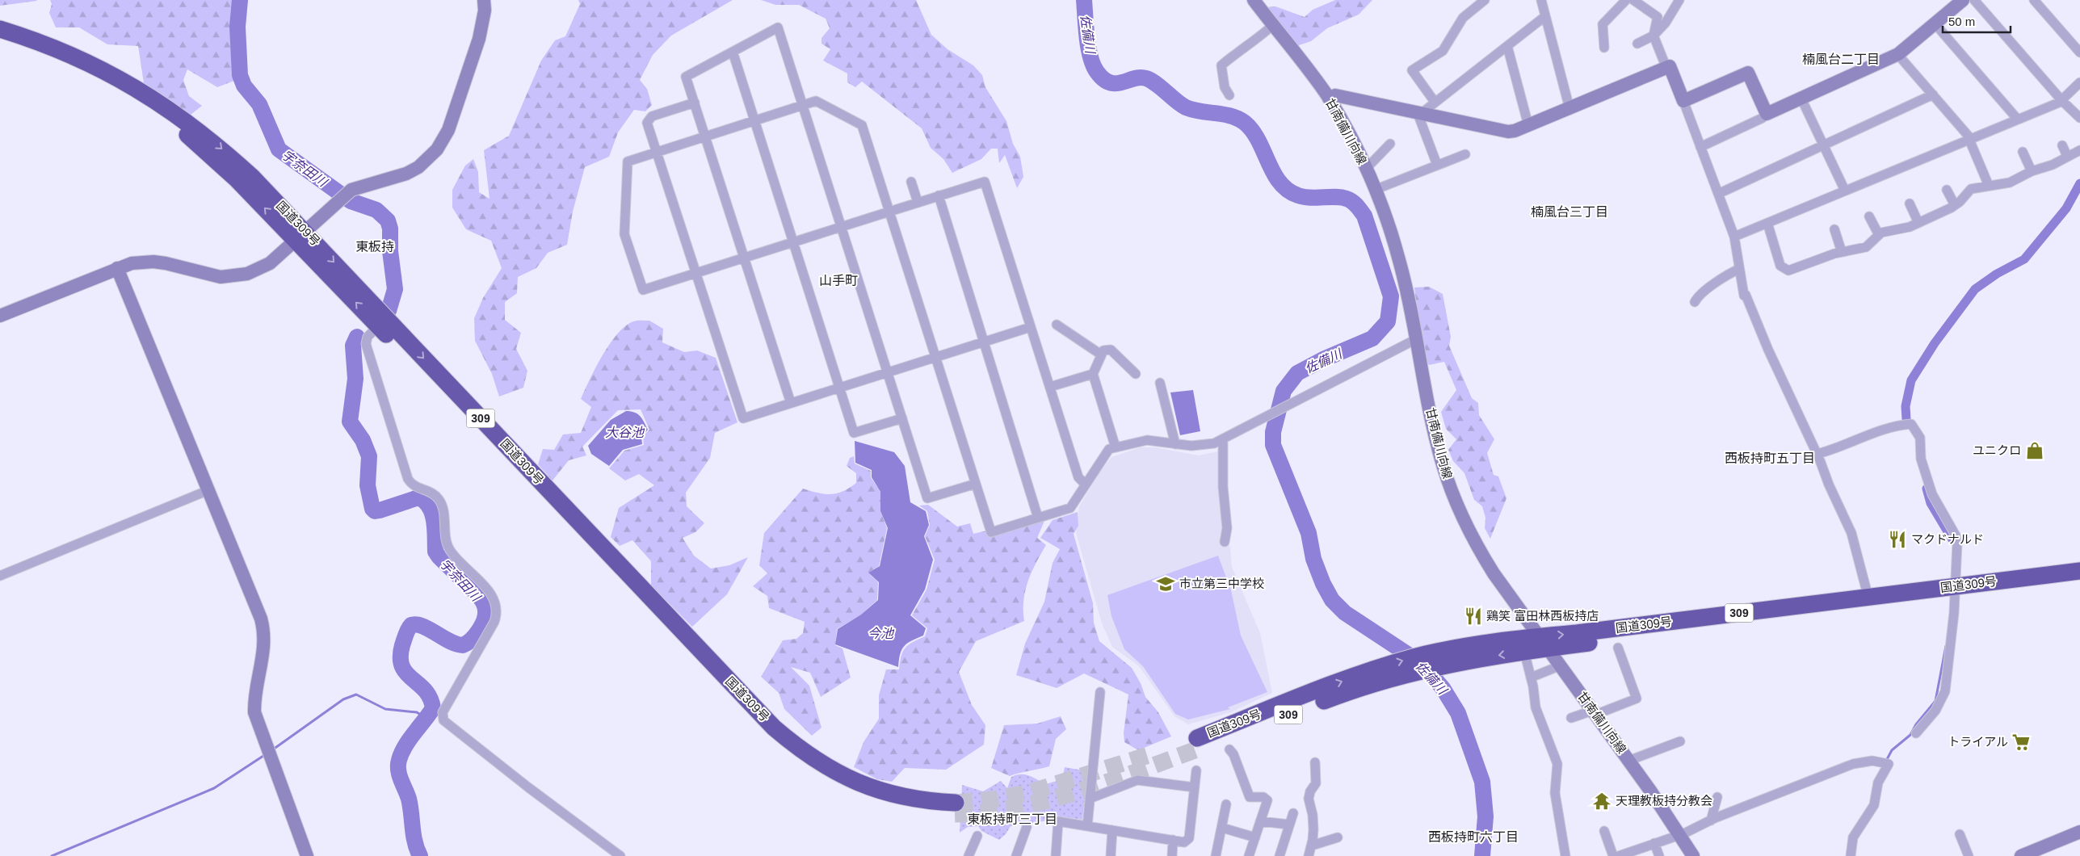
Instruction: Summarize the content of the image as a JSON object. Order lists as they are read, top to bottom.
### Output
{
  "streets": {
    "highway": ["国道309号", "309"],
    "street": ["甘南備川向線"]
  },
  "crossings": [
    ["甘南備川向線", "国道309号"]
  ],
  "districts": [
    "楠風台二丁目",
    "楠風台三丁目",
    "東板持",
    "山手町",
    "西板持町五丁目",
    "東板持町三丁目",
    "西板持町六丁目"
  ],
  "water": [
    "佐備川",
    "宇奈田川",
    "大谷池",
    "今池"
  ],
  "places": {
    "shop": ["ユニクロ"],
    "restaurant": ["マクドナルド", "鶏笑 富田林西板持店"],
    "school or university": ["市立第三中学校"],
    "supermarket": ["トライアル"],
    "temple": ["天理教板持分教会"]
  },
  "scale_bar": "50 m"
}
